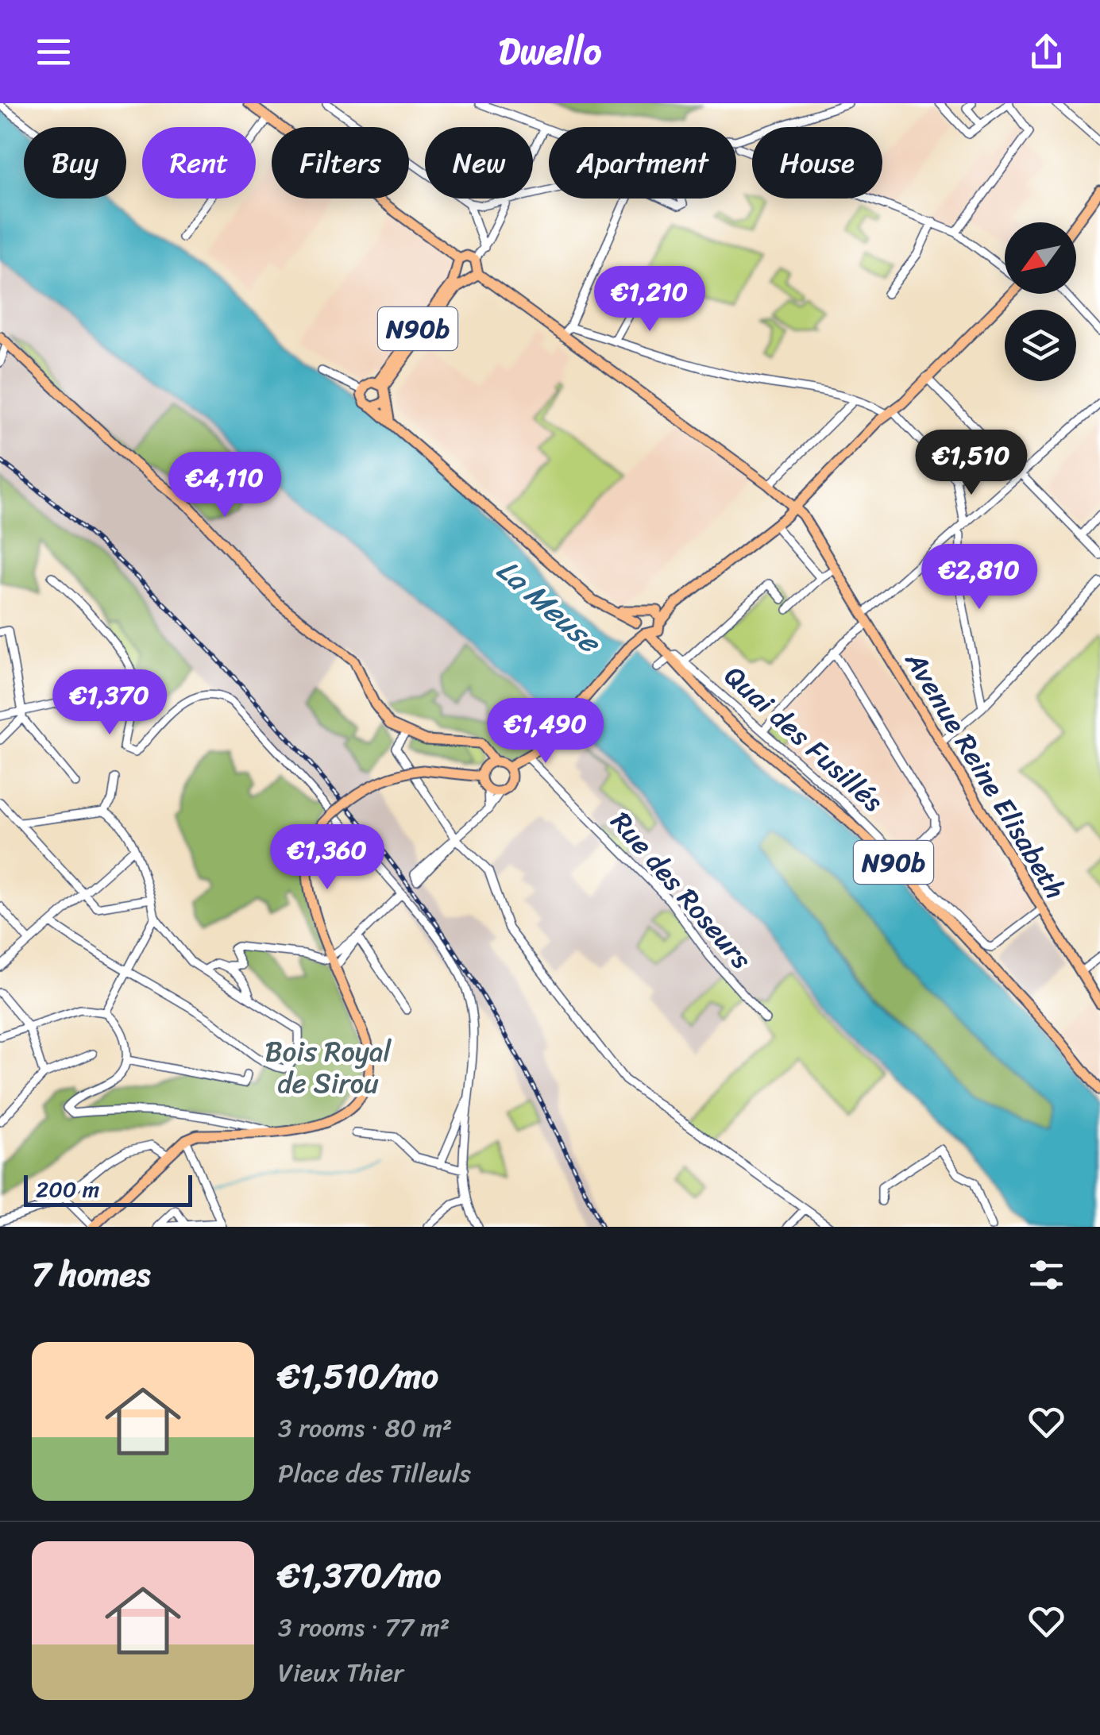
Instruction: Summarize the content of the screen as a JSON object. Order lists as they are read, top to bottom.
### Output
{
  "streets": {
    "main road": ["N90b", "Avenue Reine Elisabeth"],
    "street": ["Quai des Fusillés", "Rue des Roseurs"]
  },
  "crossings": [
    ["N90b", "Quai des Fusillés"],
    ["Quai des Fusillés", "Avenue Reine Elisabeth"]
  ],
  "water": ["La Meuse"],
  "parks": ["Bois Royal de Sirou"],
  "scale_bar": "200 m",
  "north": "bottom left",
  "page": {
    "header": "Dwello",
    "chip": [
      "Buy",
      "Rent",
      "Filters",
      "New",
      "Apartment",
      "House"
    ],
    "price": [
      "€1,210",
      "€1,510",
      "€4,110",
      "€2,810",
      "€1,370",
      "€1,490",
      "€1,360"
    ],
    "scale": "200 m",
    "heading": "7 homes",
    "list": [
      {
        "name": "€1,510/mo",
        "note": "3 rooms · 80 m² · Place des Tilleuls"
      },
      {
        "name": "€1,370/mo",
        "note": "3 rooms · 77 m² · Vieux Thier"
      }
    ]
  }
}
